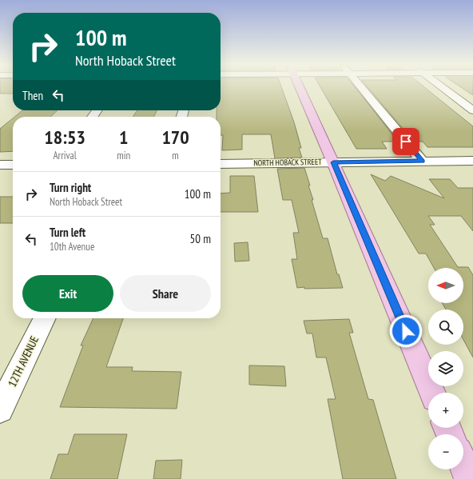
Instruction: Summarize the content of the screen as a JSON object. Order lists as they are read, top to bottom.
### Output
{
  "streets": {
    "street": ["NORTH HOBACK STREET", "12TH AVENUE"]
  },
  "north": "left",
  "page": {
    "turn": ["100 m", "North Hoback Street"],
    "then": "Then",
    "eta": [
      "18:53",
      "Arrival",
      "1",
      "min",
      "170",
      "m"
    ],
    "list": [
      {
        "name": "Turn right",
        "note": "North Hoback Street",
        "value": "100 m"
      },
      {
        "name": "Turn left",
        "note": "10th Avenue",
        "value": "50 m"
      }
    ],
    "map_buttons": ["+", "−"],
    "buttons": ["Exit", "Share"]
  }
}
